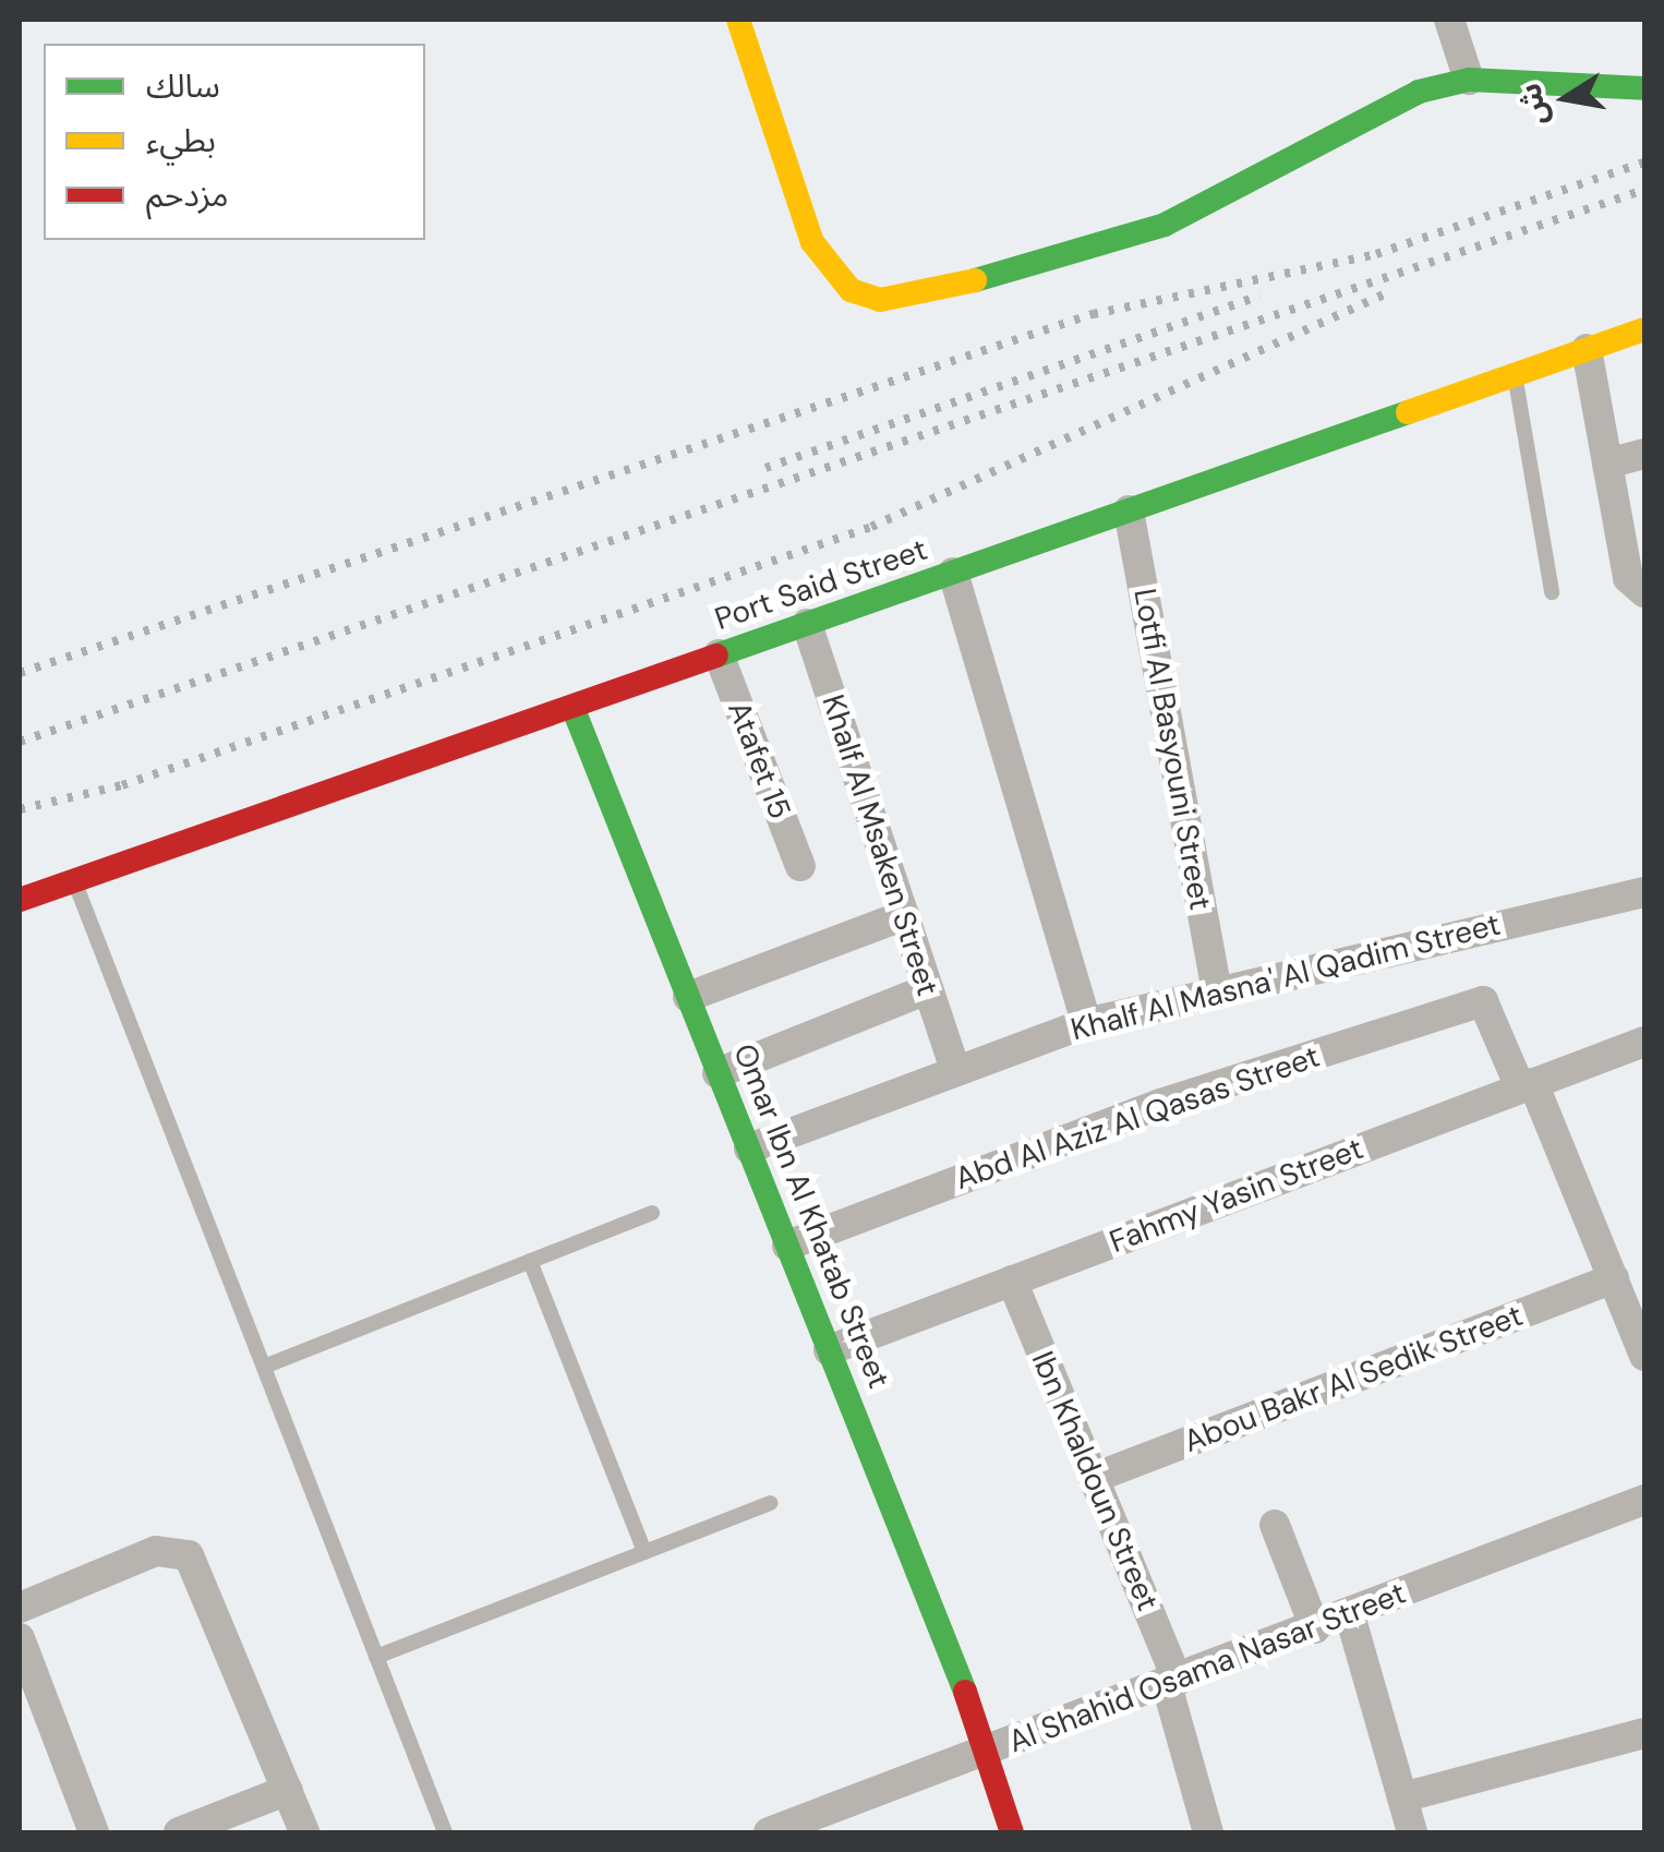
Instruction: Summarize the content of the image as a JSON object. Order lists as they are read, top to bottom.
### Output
{
  "streets": {
    "street": [
      "Port Said Street",
      "Lotfi Al Basyouni Street",
      "Atafet 15",
      "Khalf Al Msaken Street",
      "Khalf Al Masna' Al Qadim Street",
      "Abd Al Aziz Al Qasas Street",
      "Fahmy Yasin Street",
      "Omar Ibn Al Khatab Street",
      "Abou Bakr Al Sedik Street",
      "Ibn Khaldoun Street",
      "Al Shahid Osama Nasar Street"
    ]
  },
  "crossings": [
    ["Port Said Street", "Lotfi Al Basyouni Street"],
    ["Port Said Street", "Atafet 15"],
    ["Port Said Street", "Khalf Al Msaken Street"],
    ["Port Said Street", "Omar Ibn Al Khatab Street"],
    ["Lotfi Al Basyouni Street", "Khalf Al Masna' Al Qadim Street"],
    ["Khalf Al Msaken Street", "Khalf Al Masna' Al Qadim Street"],
    ["Khalf Al Masna' Al Qadim Street", "Omar Ibn Al Khatab Street"],
    ["Abd Al Aziz Al Qasas Street", "Fahmy Yasin Street"],
    ["Abd Al Aziz Al Qasas Street", "Omar Ibn Al Khatab Street"],
    ["Fahmy Yasin Street", "Omar Ibn Al Khatab Street"],
    ["Fahmy Yasin Street", "Ibn Khaldoun Street"],
    ["Omar Ibn Al Khatab Street", "Al Shahid Osama Nasar Street"],
    ["Abou Bakr Al Sedik Street", "Ibn Khaldoun Street"],
    ["Ibn Khaldoun Street", "Al Shahid Osama Nasar Street"]
  ],
  "legend": ["سالك", "بطيء", "مزدحم"],
  "north": "left"
}
